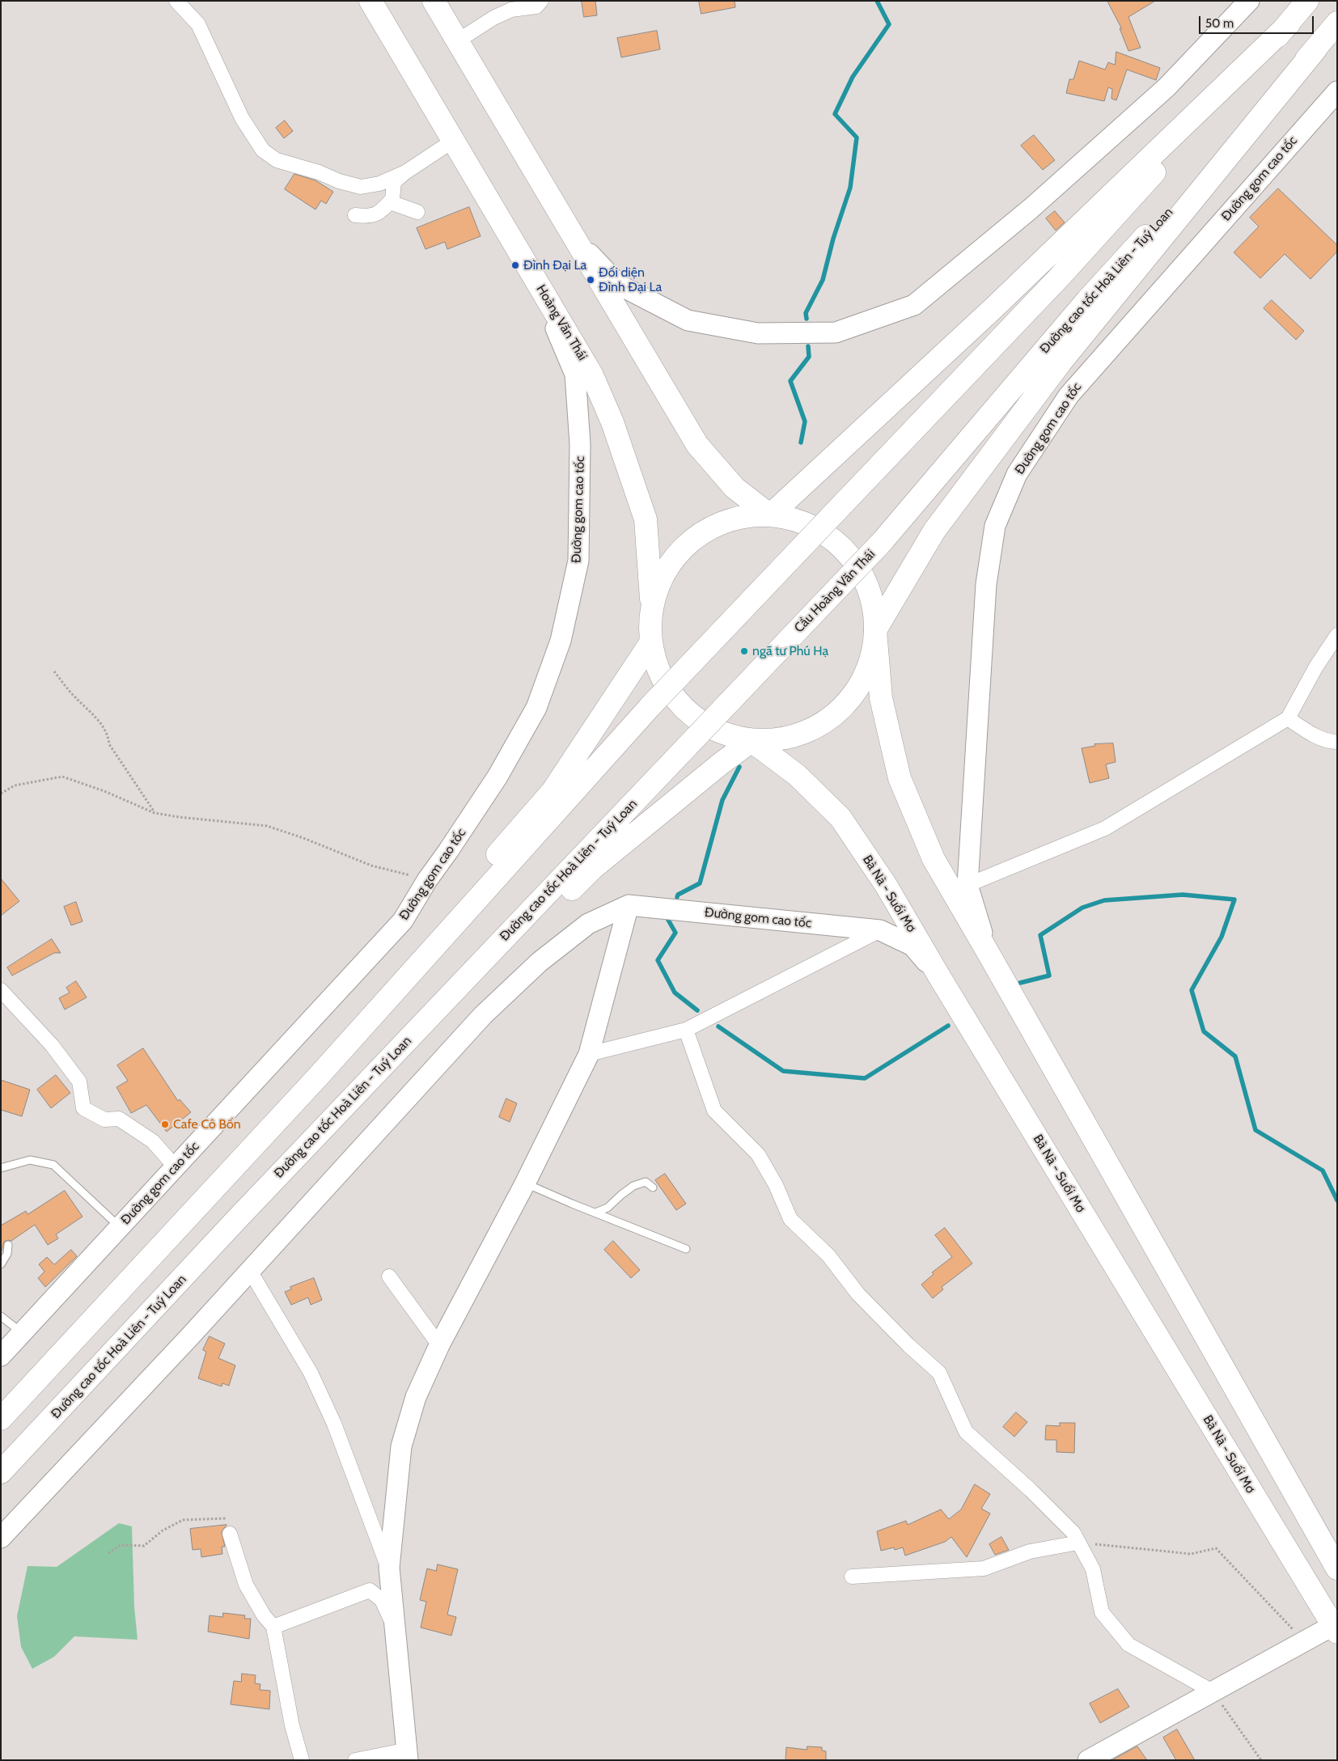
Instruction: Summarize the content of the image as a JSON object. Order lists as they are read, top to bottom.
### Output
{
  "streets": {
    "main road": [
      "Đường gom cao tốc",
      "Đường cao tốc Hoà Liên - Tuý Loan",
      "Hoàng Văn Thái",
      "Cầu Hoàng Văn Thái",
      "Bà Nà - Suối Mơ"
    ]
  },
  "crossings": [
    ["Đường gom cao tốc", "Hoàng Văn Thái"],
    ["Đường gom cao tốc", "Bà Nà - Suối Mơ"],
    ["Đường cao tốc Hoà Liên - Tuý Loan", "Cầu Hoàng Văn Thái"]
  ],
  "places": [
    "Đình Đại La",
    "Đối diện Đình Đại La",
    "ngã tư Phú Hạ",
    "Cafe Cô Bốn"
  ],
  "scale_bar": "50 m"
}
